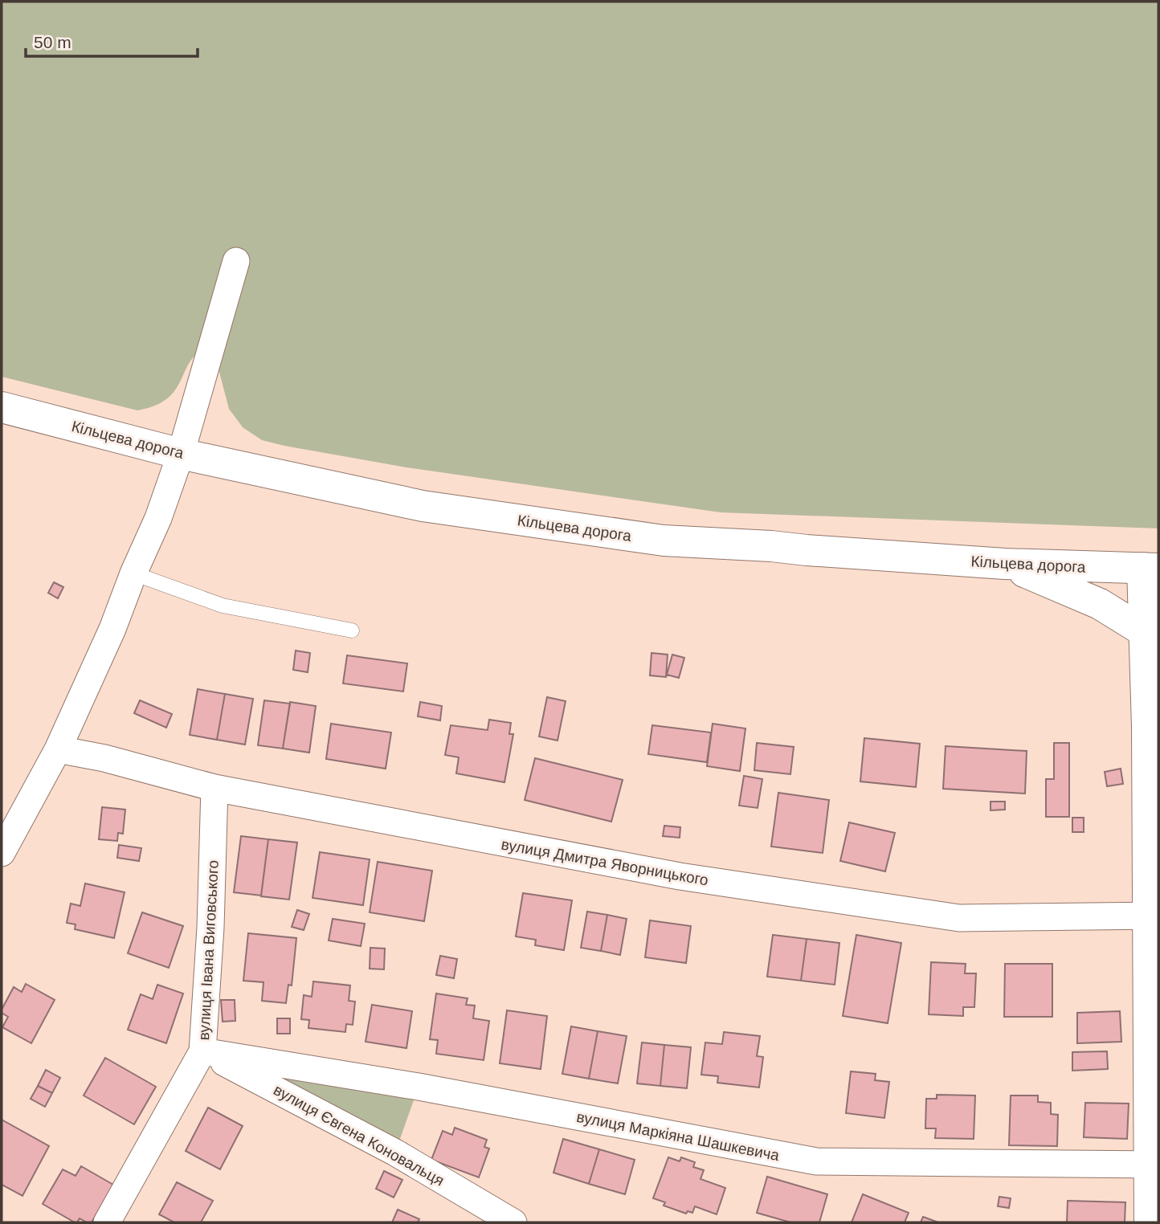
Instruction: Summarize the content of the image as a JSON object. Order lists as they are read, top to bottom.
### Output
{
  "streets": {
    "main road": ["Кільцева дорога"],
    "street": [
      "вулиця Дмитра Яворницького",
      "вулиця Івана Виговського",
      "вулиця Євгена Коновальця",
      "вулиця Маркіяна Шашкевича"
    ]
  },
  "crossings": [
    ["вулиця Дмитра Яворницького", "вулиця Івана Виговського"],
    ["вулиця Івана Виговського", "вулиця Євгена Коновальця"],
    ["вулиця Івана Виговського", "вулиця Маркіяна Шашкевича"],
    ["вулиця Євгена Коновальця", "вулиця Маркіяна Шашкевича"]
  ],
  "scale_bar": "50 m"
}
